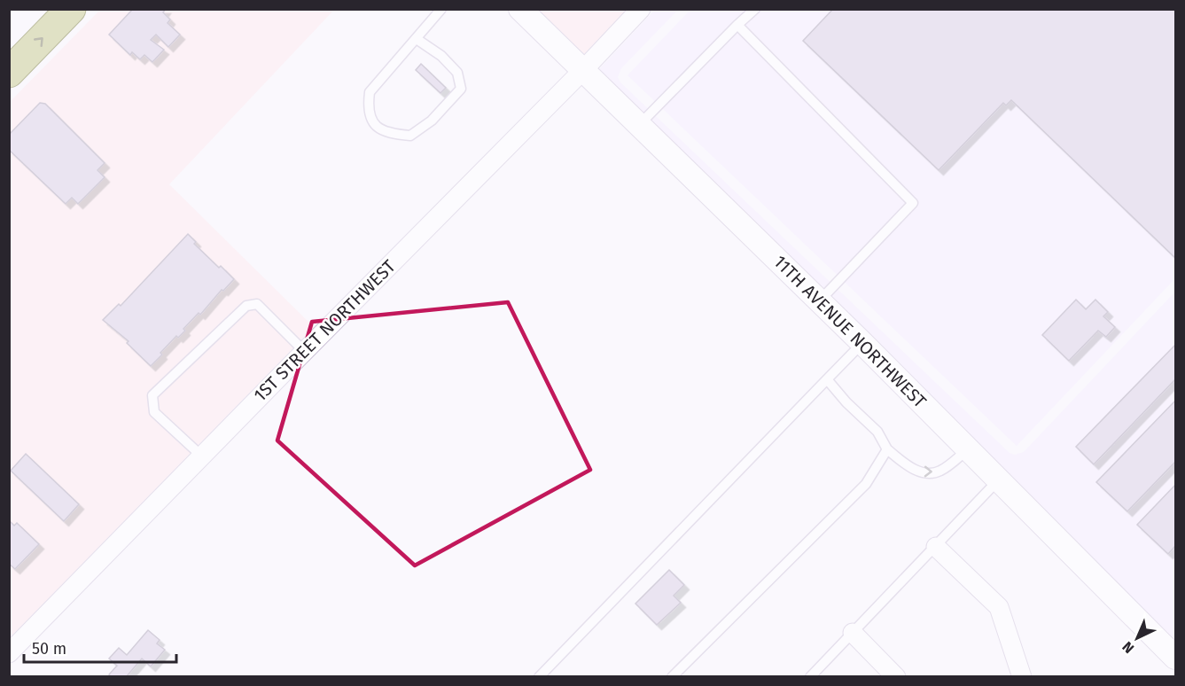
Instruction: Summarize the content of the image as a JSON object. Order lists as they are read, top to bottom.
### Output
{
  "streets": {
    "street": ["1ST STREET NORTHWEST", "11TH AVENUE NORTHWEST"]
  },
  "crossings": [
    ["1ST STREET NORTHWEST", "11TH AVENUE NORTHWEST"]
  ],
  "scale_bar": "50 m",
  "north": "bottom left"
}
